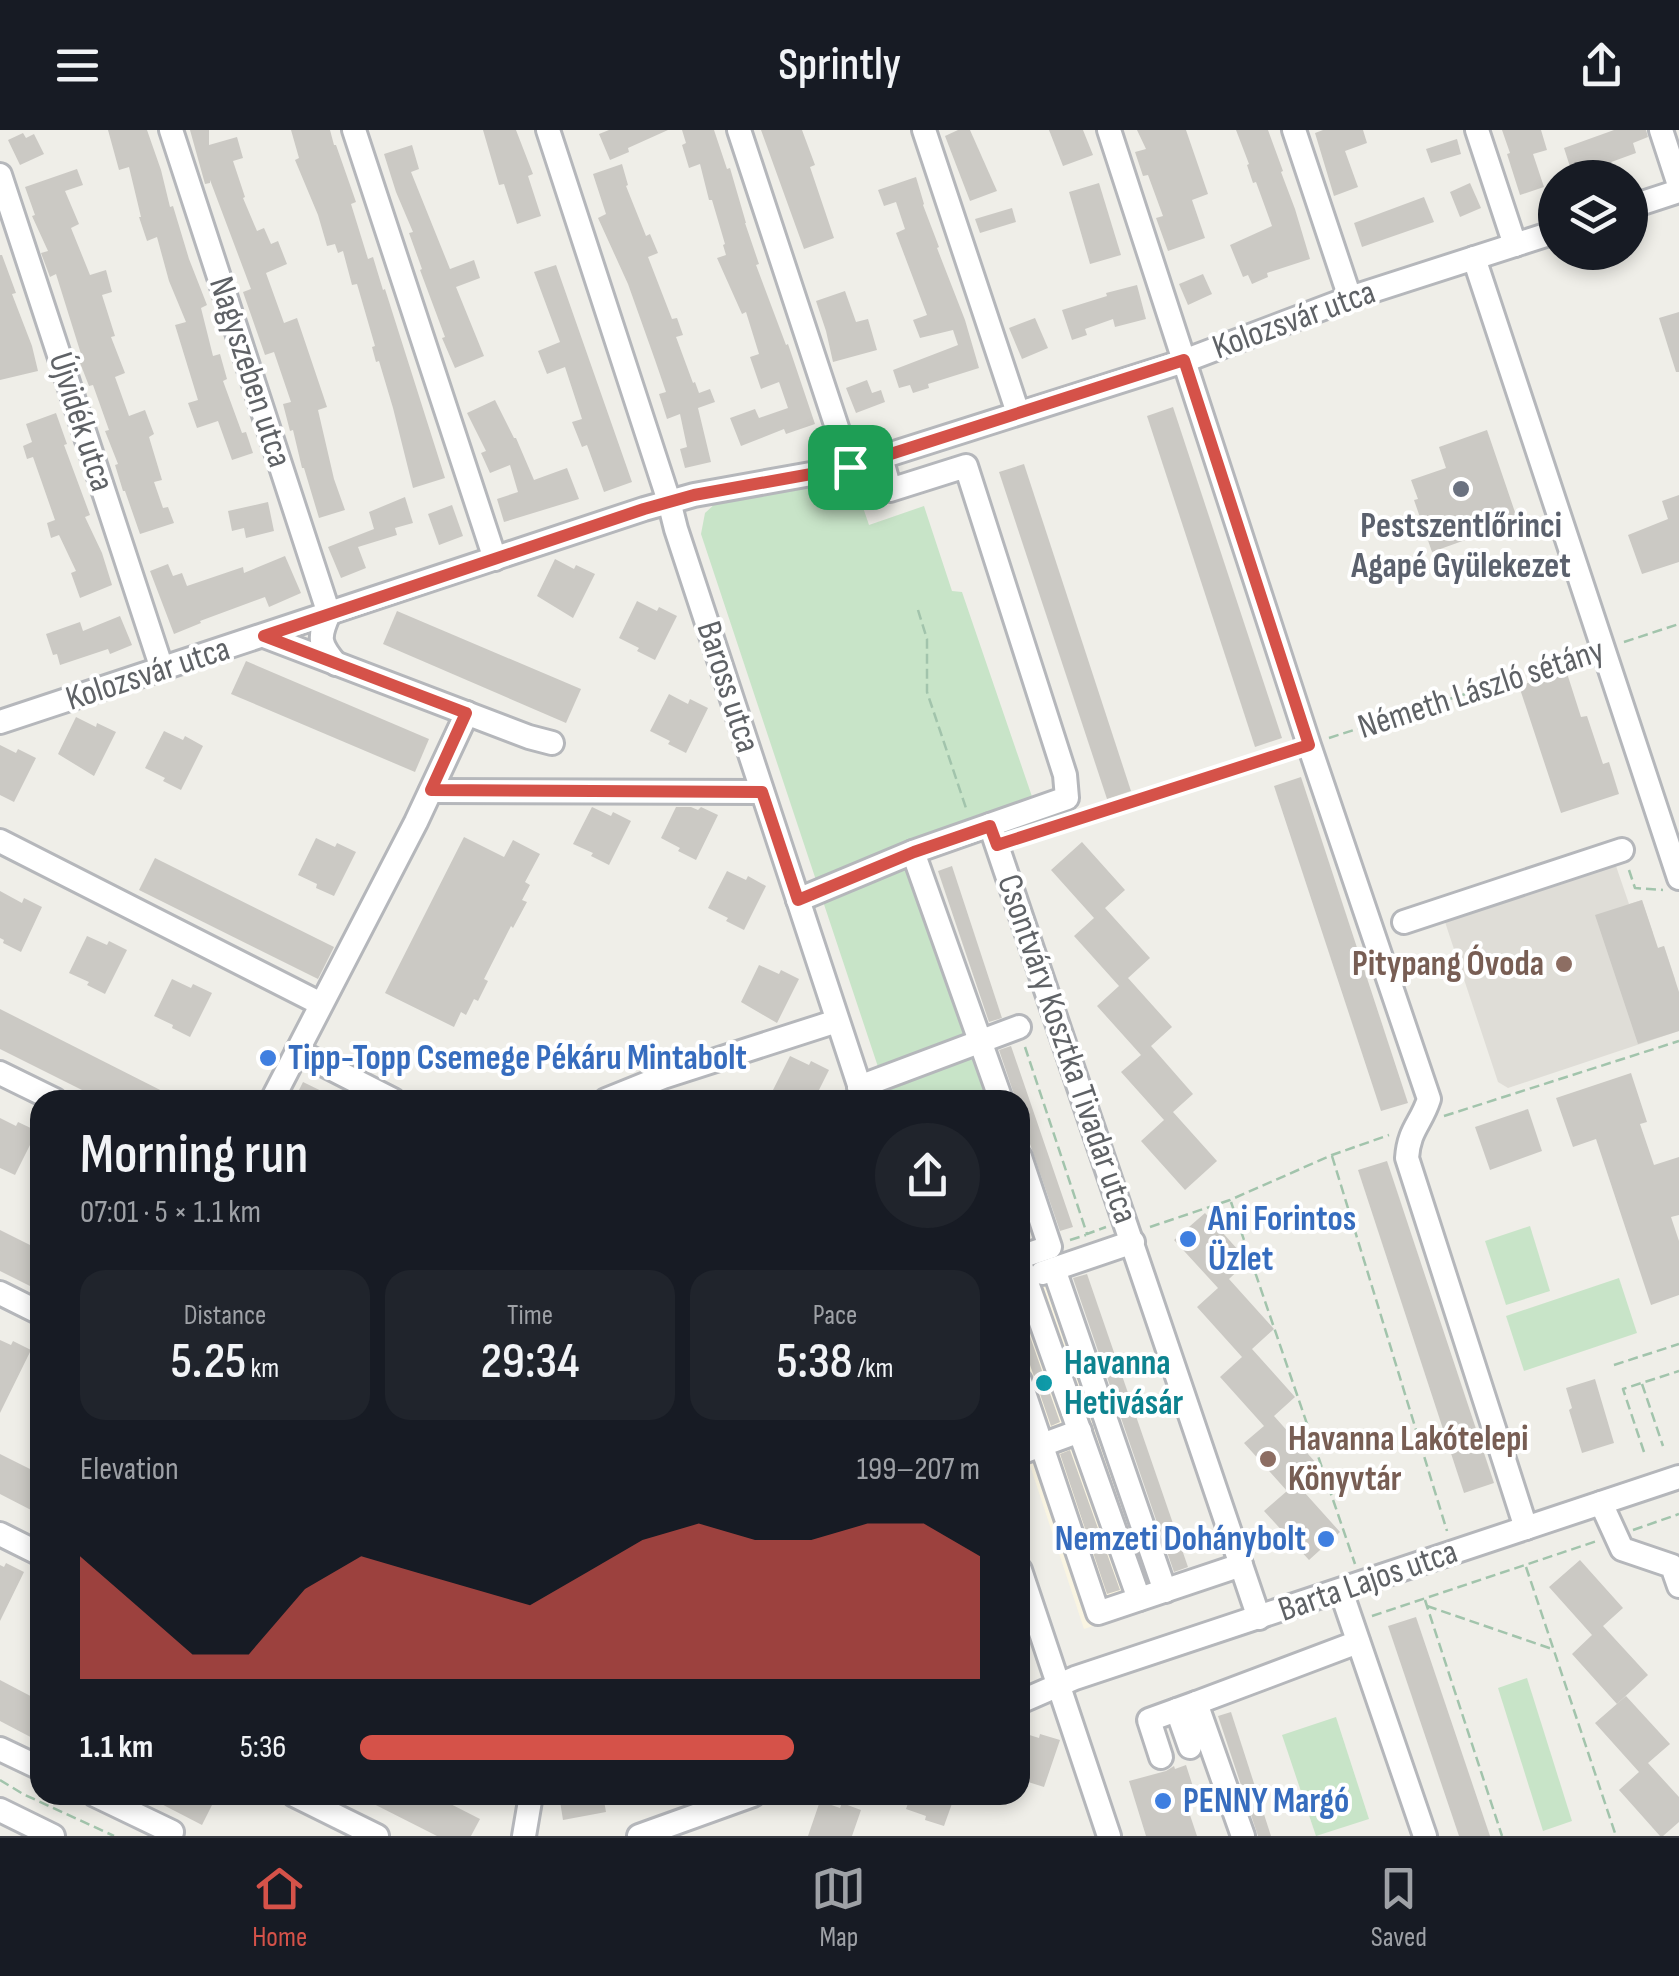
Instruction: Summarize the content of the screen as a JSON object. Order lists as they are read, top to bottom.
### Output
{
  "streets": {
    "street": [
      "Kolozsvár utca",
      "Nagyszeben utca",
      "Újvidék utca",
      "Baross utca",
      "Csontváry Kosztka Tivadar utca",
      "Barta Lajos utca"
    ],
    "path": ["Németh László sétány"]
  },
  "crossings": [
    ["Kolozsvár utca", "Nagyszeben utca"],
    ["Kolozsvár utca", "Újvidék utca"],
    ["Kolozsvár utca", "Baross utca"],
    ["Németh László sétány", "Csontváry Kosztka Tivadar utca"],
    ["Csontváry Kosztka Tivadar utca", "Barta Lajos utca"]
  ],
  "places": [
    "Pestszentlőrinci Agapé Gyülekezet",
    "Pitypang Óvoda",
    "Tipp-Topp Csemege Pékáru Mintabolt",
    "Ani Forintos Üzlet",
    "Havanna Hetivásár",
    "Havanna Lakótelepi Könyvtár",
    "Nemzeti Dohánybolt",
    "PENNY Margó"
  ],
  "page": {
    "header": "Sprintly",
    "heading": ["Morning run", "07:01 · 5 × 1.1 km"],
    "stats": [
      ["Distance", "5.25 km"],
      ["Time", "29:34"],
      ["Pace", "5:38 /km"]
    ],
    "chart": ["Elevation", "199–207 m"],
    "list": [
      {
        "name": "1.1 km",
        "note": "5:36"
      }
    ],
    "tabs": ["Home", "Map", "Saved"]
  }
}
